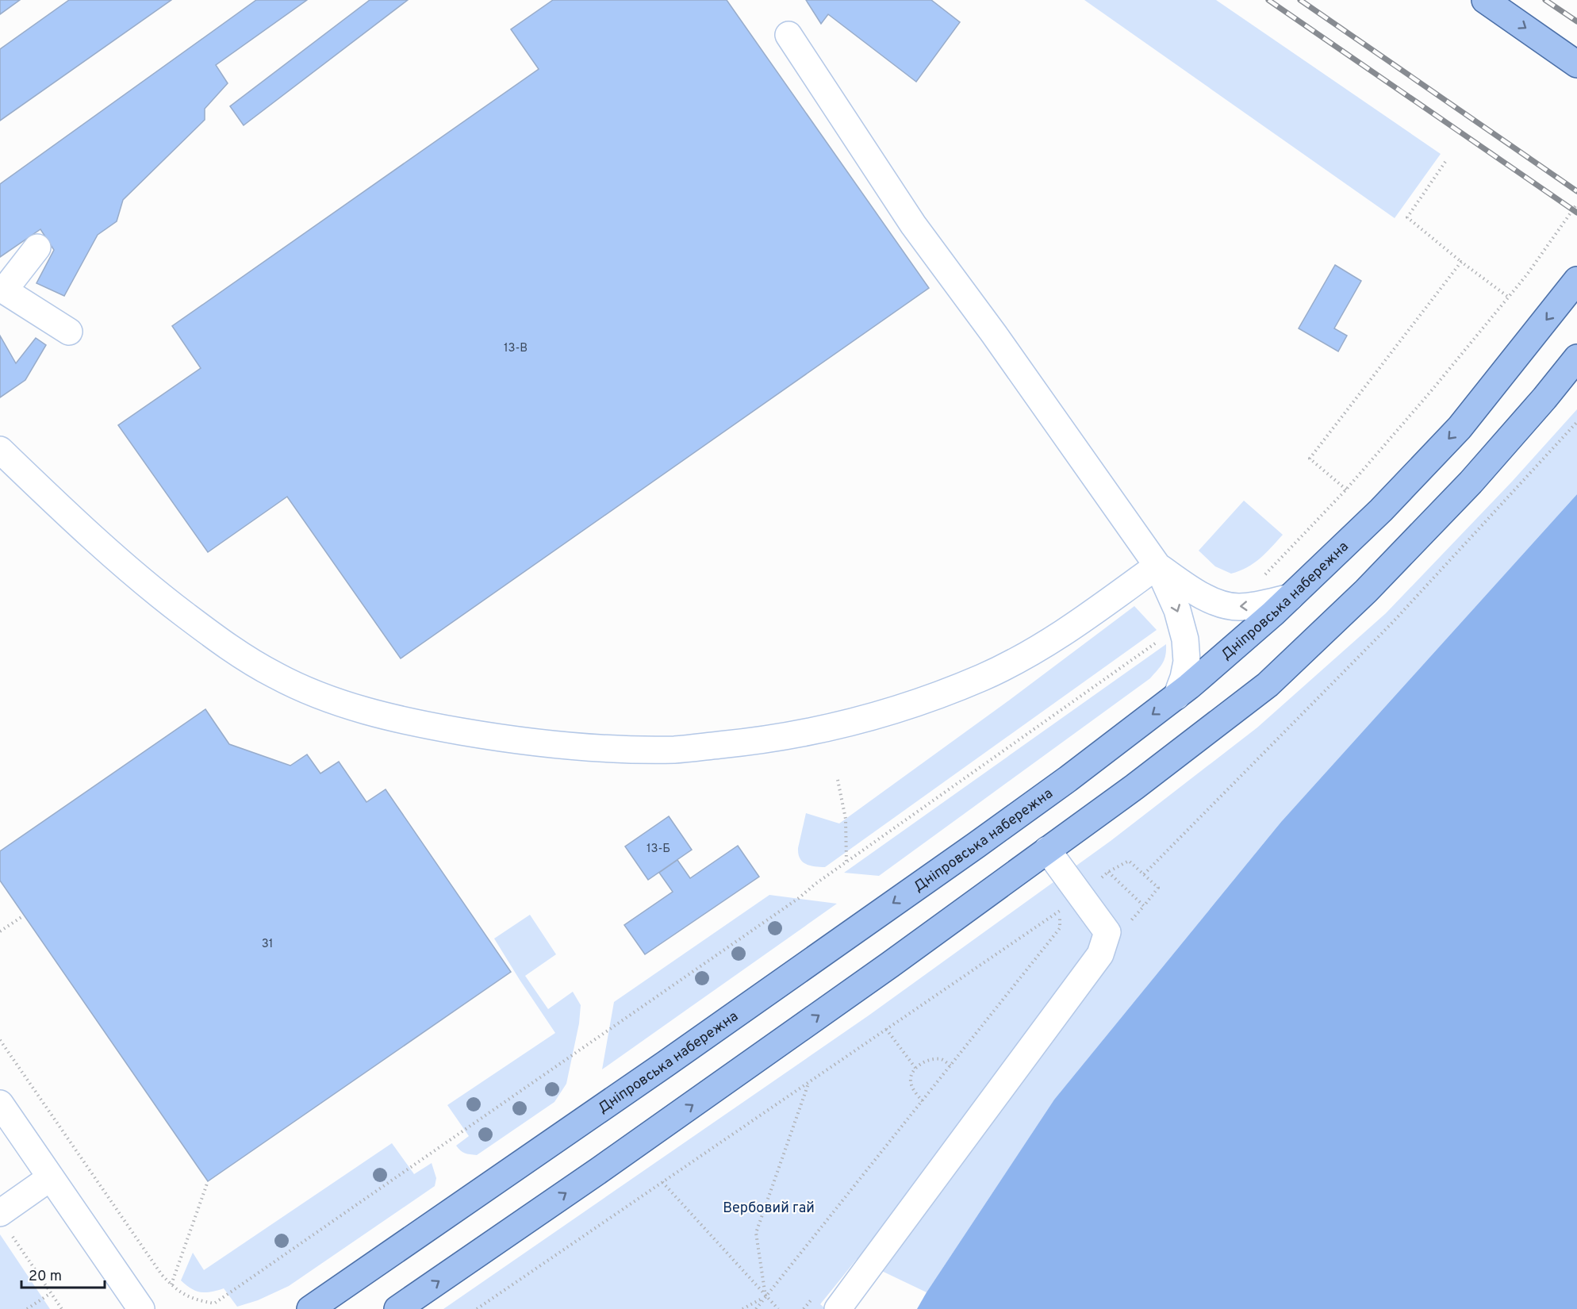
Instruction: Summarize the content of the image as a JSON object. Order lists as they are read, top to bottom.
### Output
{
  "streets": {
    "main road": ["Дніпровська набережна"]
  },
  "parks": ["Вербовий гай"],
  "house_numbers": ["13-В", "13-Б", "31"],
  "scale_bar": "20 m"
}
